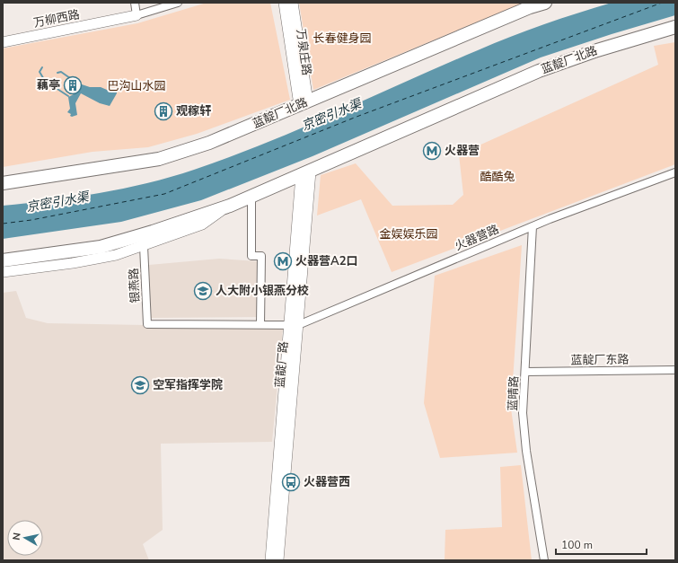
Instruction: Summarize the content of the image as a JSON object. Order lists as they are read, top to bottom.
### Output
{
  "streets": {
    "highway": ["蓝靛厂北路"],
    "street": [
      "万柳西路",
      "万泉庄路",
      "火器营路",
      "银燕路",
      "蓝靛厂东路",
      "蓝靛厂路",
      "蓝晴路"
    ]
  },
  "crossings": [
    ["万泉庄路", "蓝靛厂北路"],
    ["蓝靛厂北路", "银燕路"],
    ["蓝靛厂北路", "蓝靛厂路"],
    ["火器营路", "蓝靛厂路"],
    ["火器营路", "蓝晴路"],
    ["蓝靛厂东路", "蓝晴路"]
  ],
  "water": ["京密引水渠"],
  "parks": [
    "长春健身园",
    "巴沟山水园",
    "酷酷兔",
    "金娱娱乐园"
  ],
  "places": {
    "building": ["藕亭", "观稼轩"],
    "metro station": ["火器营", "火器营A2口"],
    "school or university": ["人大附小银燕分校", "空军指挥学院"],
    "bus stop": ["火器营西"]
  },
  "scale_bar": "100 m",
  "north": "left"
}
